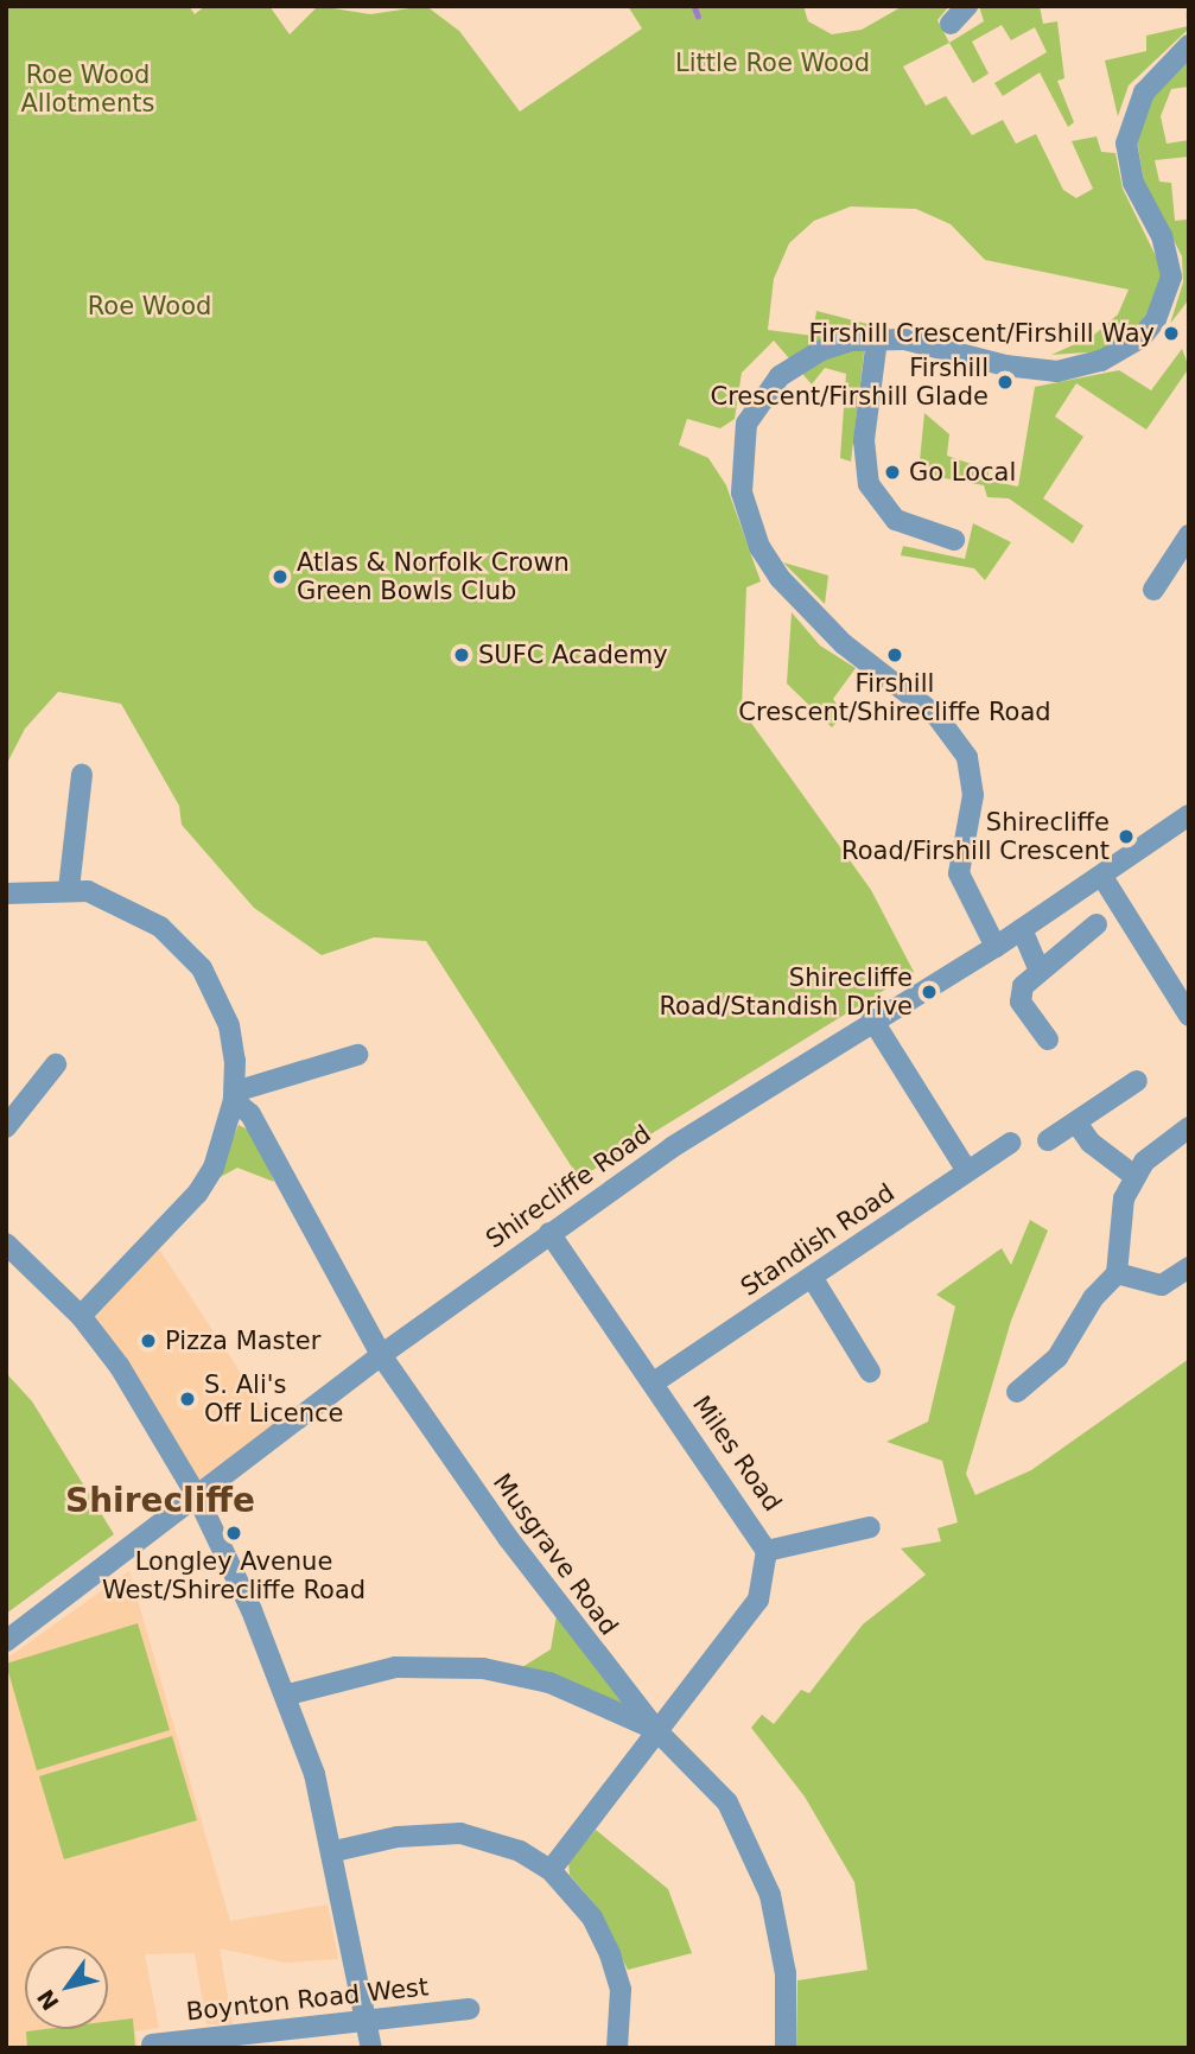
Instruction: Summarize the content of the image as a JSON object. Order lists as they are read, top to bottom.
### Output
{
  "streets": {
    "street": [
      "Shirecliffe Road",
      "Standish Road",
      "Miles Road",
      "Musgrave Road",
      "Boynton Road West"
    ]
  },
  "crossings": [
    ["Shirecliffe Road", "Miles Road"],
    ["Shirecliffe Road", "Musgrave Road"],
    ["Standish Road", "Miles Road"],
    ["Miles Road", "Musgrave Road"]
  ],
  "districts": ["Shirecliffe"],
  "parks": ["Little Roe Wood", "Roe Wood Allotments", "Roe Wood"],
  "places": [
    "Firshill Crescent/Firshill Way",
    "Firshill Crescent/Firshill Glade",
    "Go Local",
    "Atlas & Norfolk Crown Green Bowls Club",
    "SUFC Academy",
    "Firshill Crescent/Shirecliffe Road",
    "Shirecliffe Road/Firshill Crescent",
    "Shirecliffe Road/Standish Drive",
    "Pizza Master",
    "S. Ali's Off Licence",
    "Longley Avenue West/Shirecliffe Road"
  ],
  "north": "bottom left"
}
